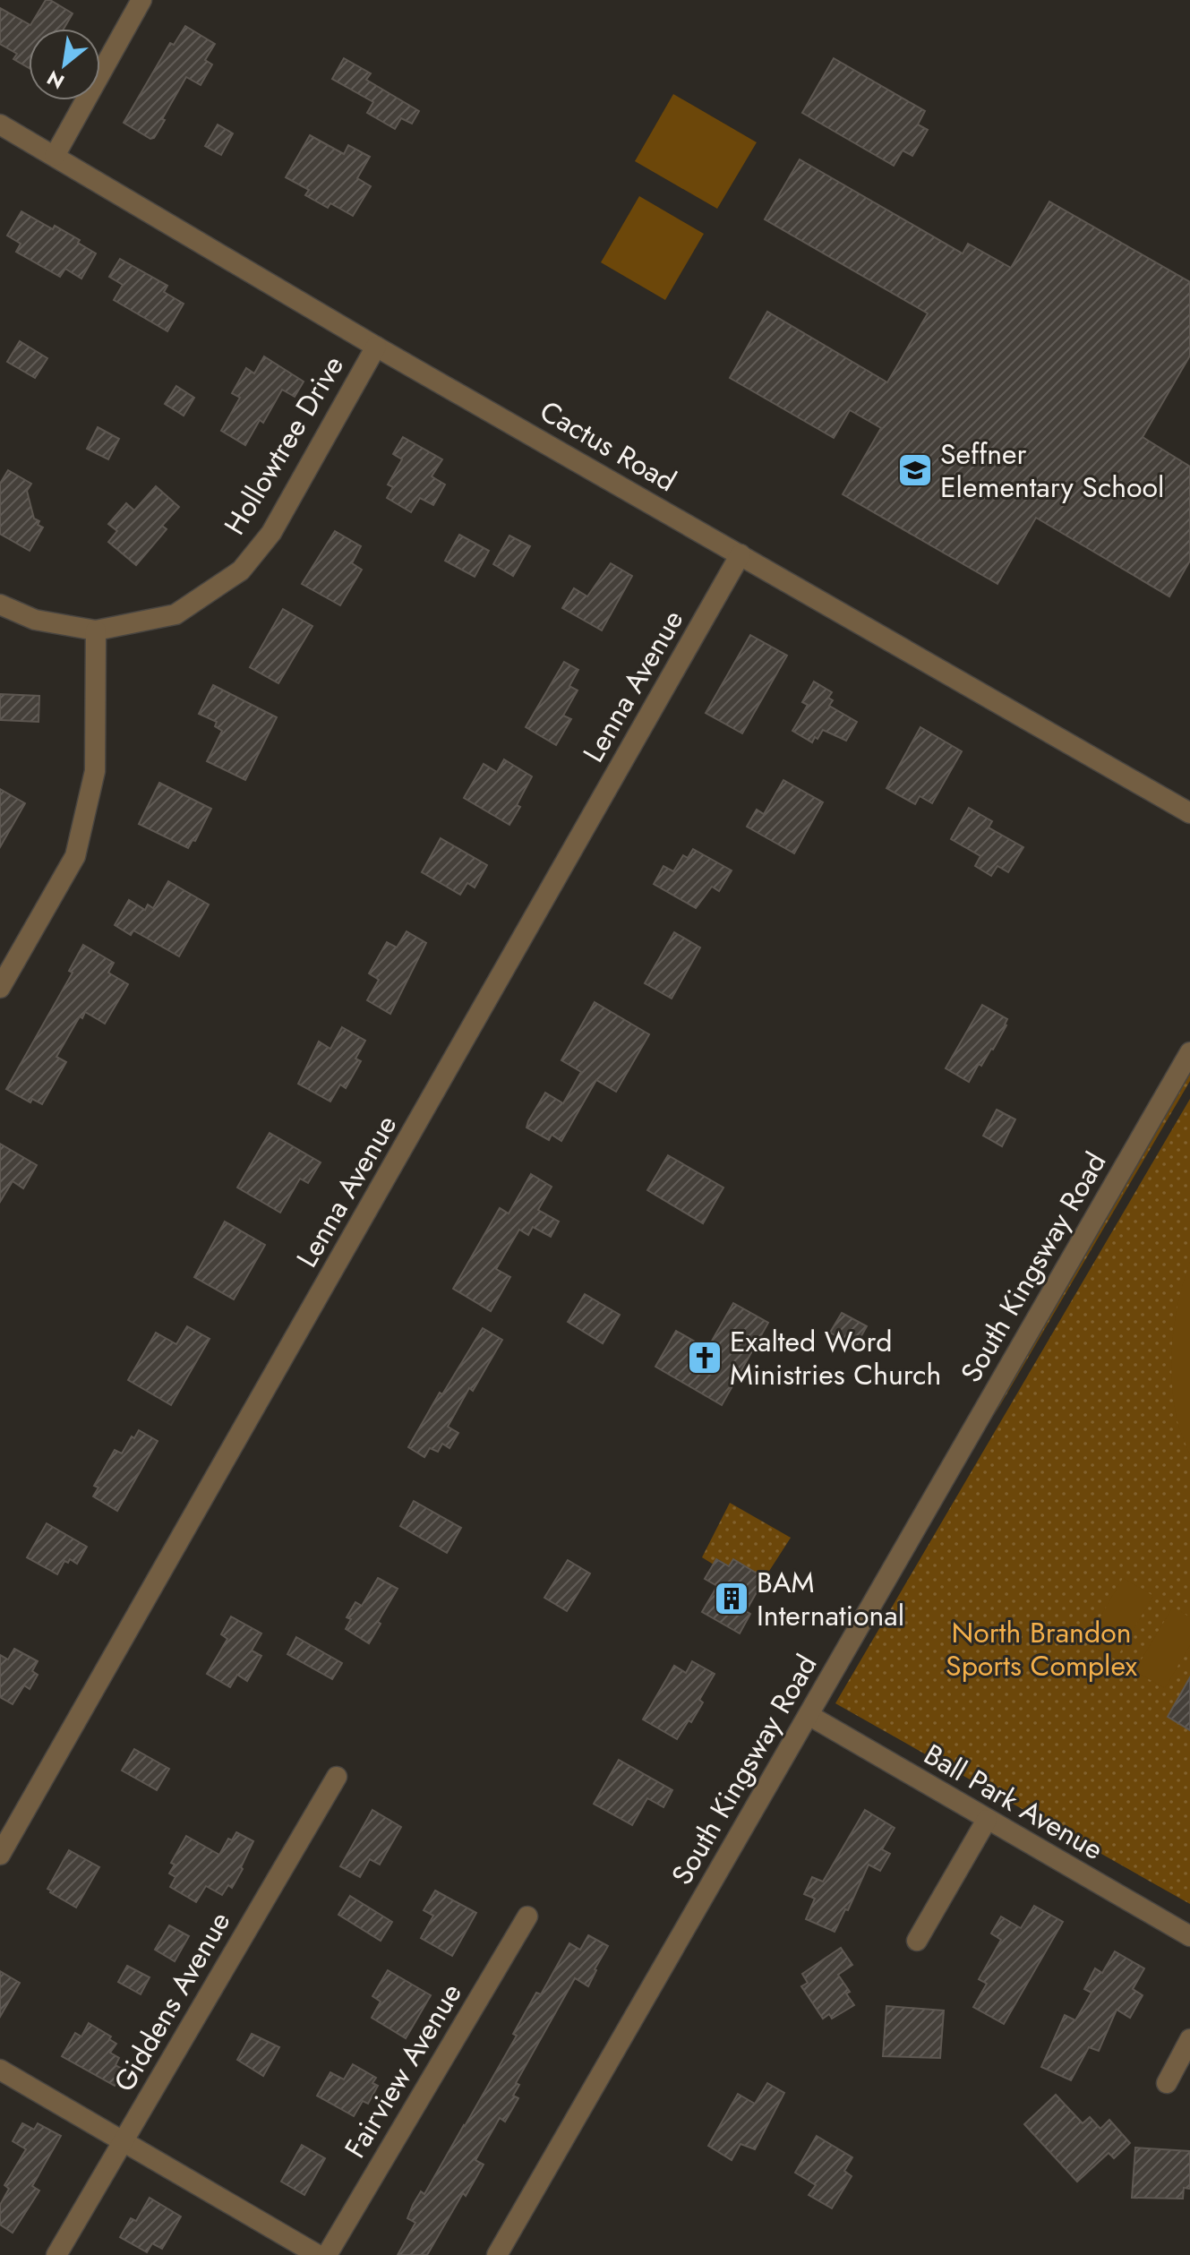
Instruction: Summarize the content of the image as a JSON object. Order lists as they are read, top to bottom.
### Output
{
  "streets": {
    "street": [
      "Hollowtree Drive",
      "Cactus Road",
      "Lenna Avenue",
      "South Kingsway Road",
      "Ball Park Avenue",
      "Giddens Avenue",
      "Fairview Avenue"
    ]
  },
  "crossings": [
    ["Hollowtree Drive", "Cactus Road"],
    ["Cactus Road", "Lenna Avenue"],
    ["South Kingsway Road", "Ball Park Avenue"]
  ],
  "parks": ["North Brandon Sports Complex"],
  "places": {
    "school or university": ["Seffner Elementary School"],
    "church": ["Exalted Word Ministries Church"],
    "building": ["BAM International"]
  },
  "north": "bottom left"
}
